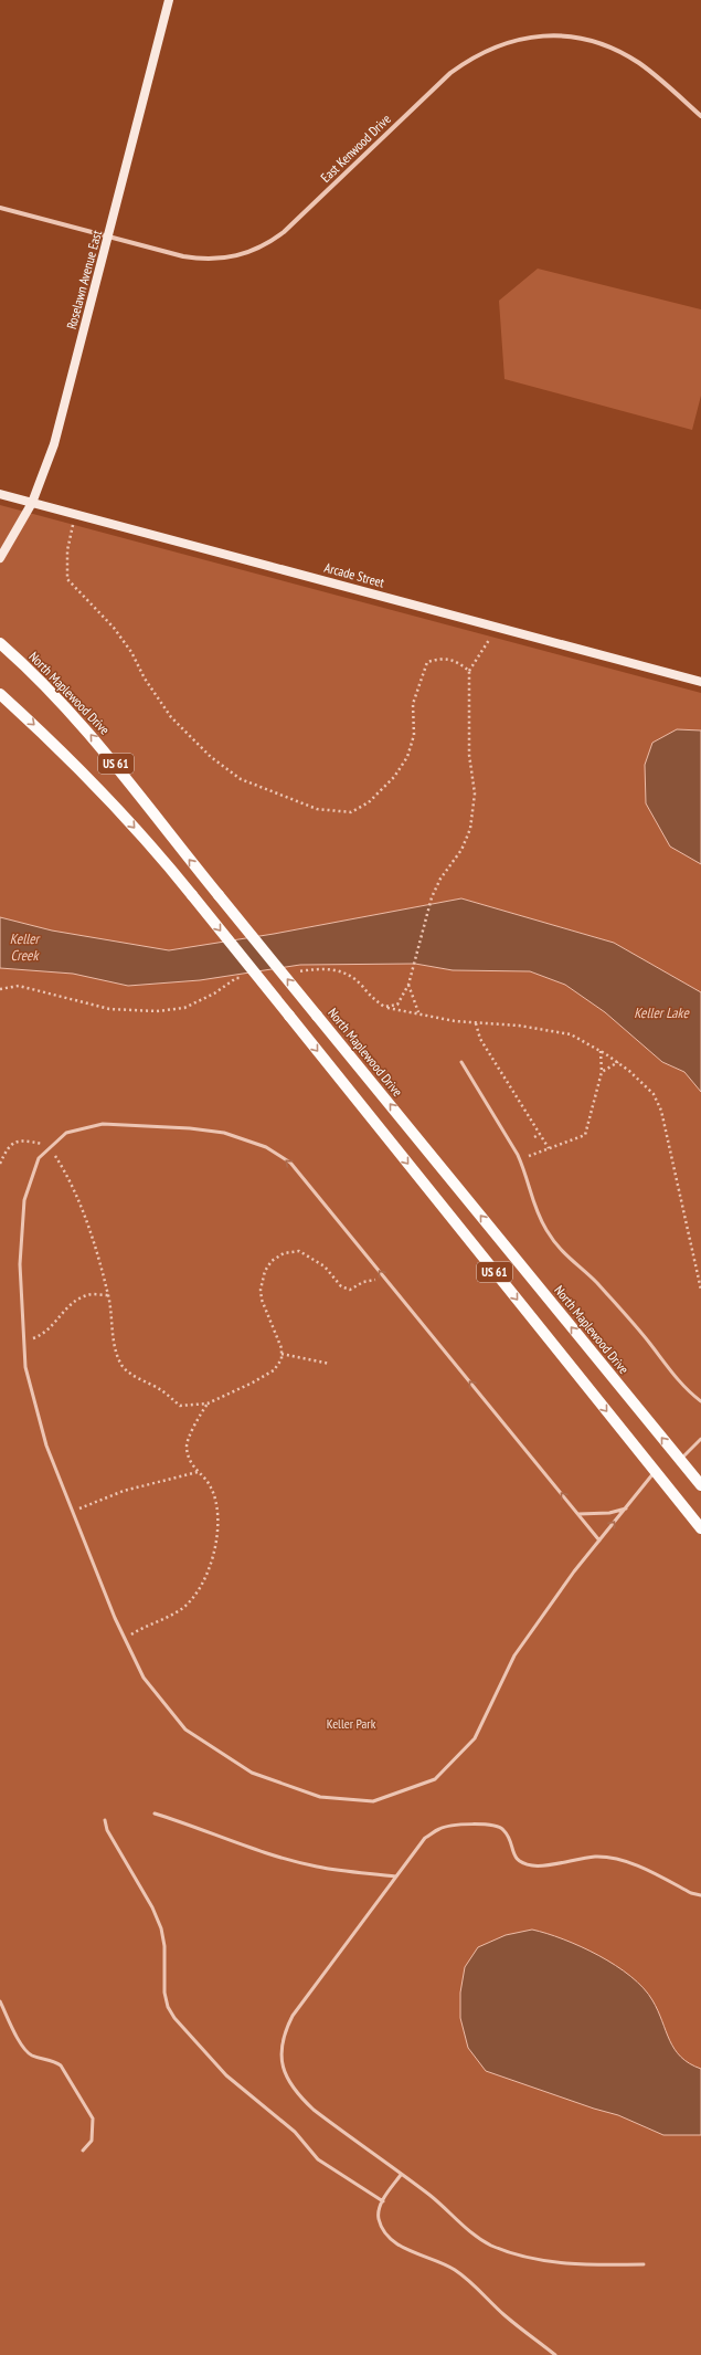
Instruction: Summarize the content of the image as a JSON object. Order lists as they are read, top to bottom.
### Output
{
  "streets": {
    "main road": ["North Maplewood Drive", "US 61"],
    "street": ["East Kenwood Drive", "Roselawn Avenue East", "Arcade Street"]
  },
  "crossings": [
    ["East Kenwood Drive", "Roselawn Avenue East"],
    ["Roselawn Avenue East", "Arcade Street"]
  ],
  "water": ["Keller Creek", "Keller Lake"],
  "parks": ["Keller Park"]
}
